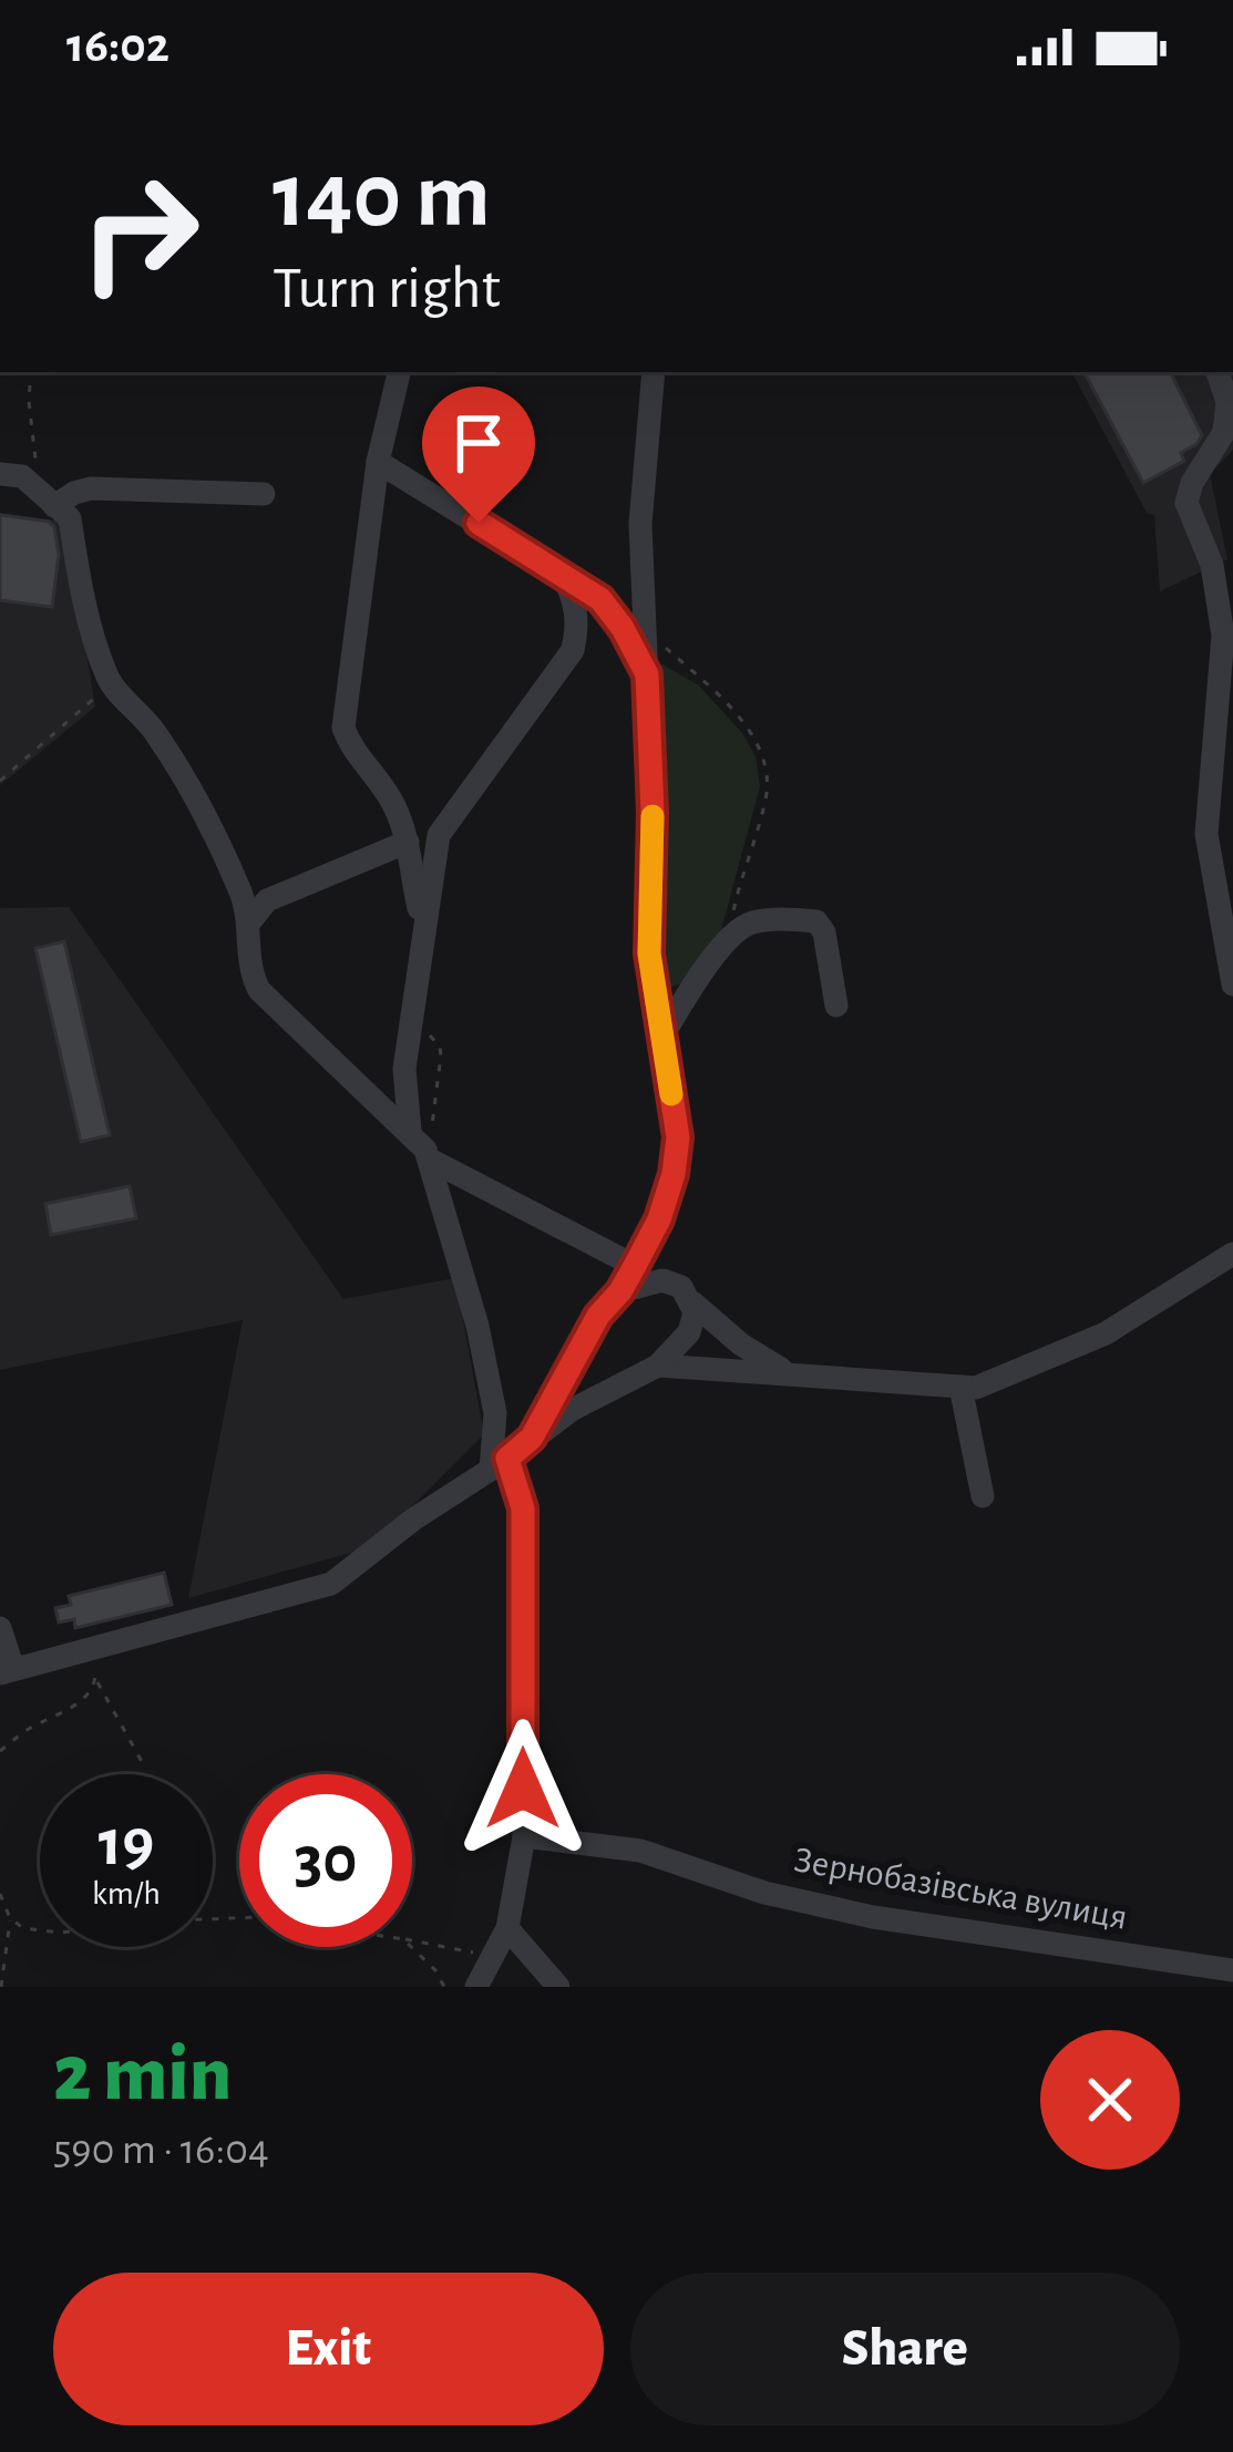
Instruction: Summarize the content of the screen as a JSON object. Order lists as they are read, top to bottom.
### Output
{
  "streets": {
    "street": ["Зернобазівська вулиця"]
  },
  "page": {
    "status": "16:02",
    "turn": ["140 m", "Turn right"],
    "speed": "19 km/h",
    "limit": "30",
    "heading": ["2 min", "590 m · 16:04"],
    "buttons": ["Exit", "Share"]
  }
}
